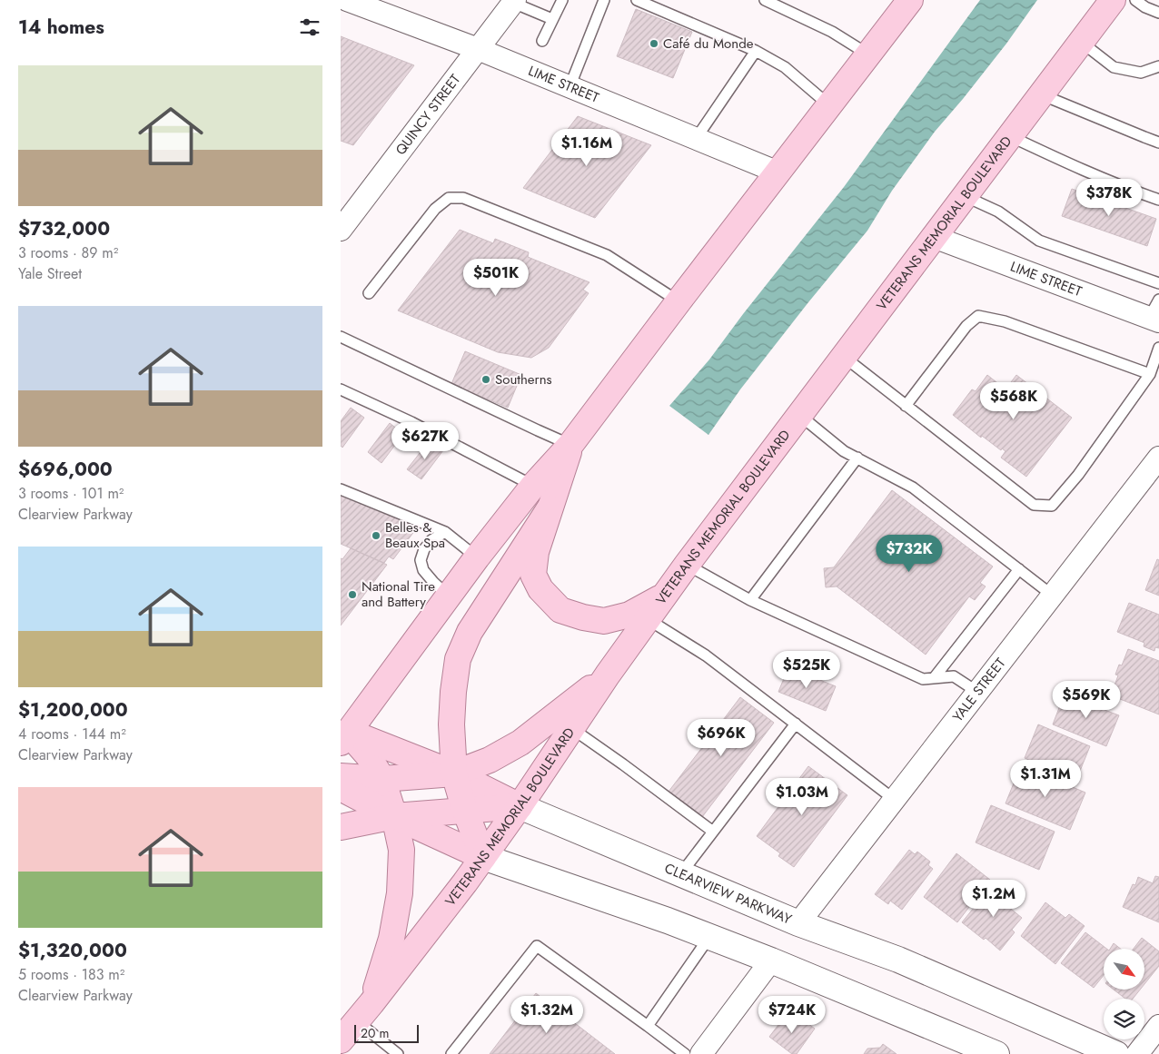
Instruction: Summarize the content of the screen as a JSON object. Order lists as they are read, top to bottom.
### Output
{
  "streets": {
    "main road": ["VETERANS MEMORIAL BOULEVARD", "CLEARVIEW PARKWAY"],
    "street": ["LIME STREET", "QUINCY STREET", "YALE STREET"]
  },
  "crossings": [
    ["LIME STREET", "QUINCY STREET"],
    ["LIME STREET", "VETERANS MEMORIAL BOULEVARD"],
    ["VETERANS MEMORIAL BOULEVARD", "CLEARVIEW PARKWAY"],
    ["YALE STREET", "CLEARVIEW PARKWAY"]
  ],
  "places": [
    "Café du Monde",
    "Southerns",
    "Belles & Beaux Spa",
    "National Tire and Battery"
  ],
  "scale_bar": "20 m",
  "north": "bottom right",
  "page": {
    "heading": "14 homes",
    "list": [
      {
        "name": "$732,000",
        "note": "3 rooms · 89 m² · Yale Street"
      },
      {
        "name": "$696,000",
        "note": "3 rooms · 101 m² · Clearview Parkway"
      },
      {
        "name": "$1,200,000",
        "note": "4 rooms · 144 m² · Clearview Parkway"
      },
      {
        "name": "$1,320,000",
        "note": "5 rooms · 183 m² · Clearview Parkway"
      }
    ],
    "price": [
      "$1.16M",
      "$378K",
      "$501K",
      "$568K",
      "$627K",
      "$732K",
      "$525K",
      "$569K",
      "$696K",
      "$1.31M",
      "$1.03M",
      "$1.2M",
      "$1.32M",
      "$724K"
    ],
    "scale": "20 m"
  }
}
